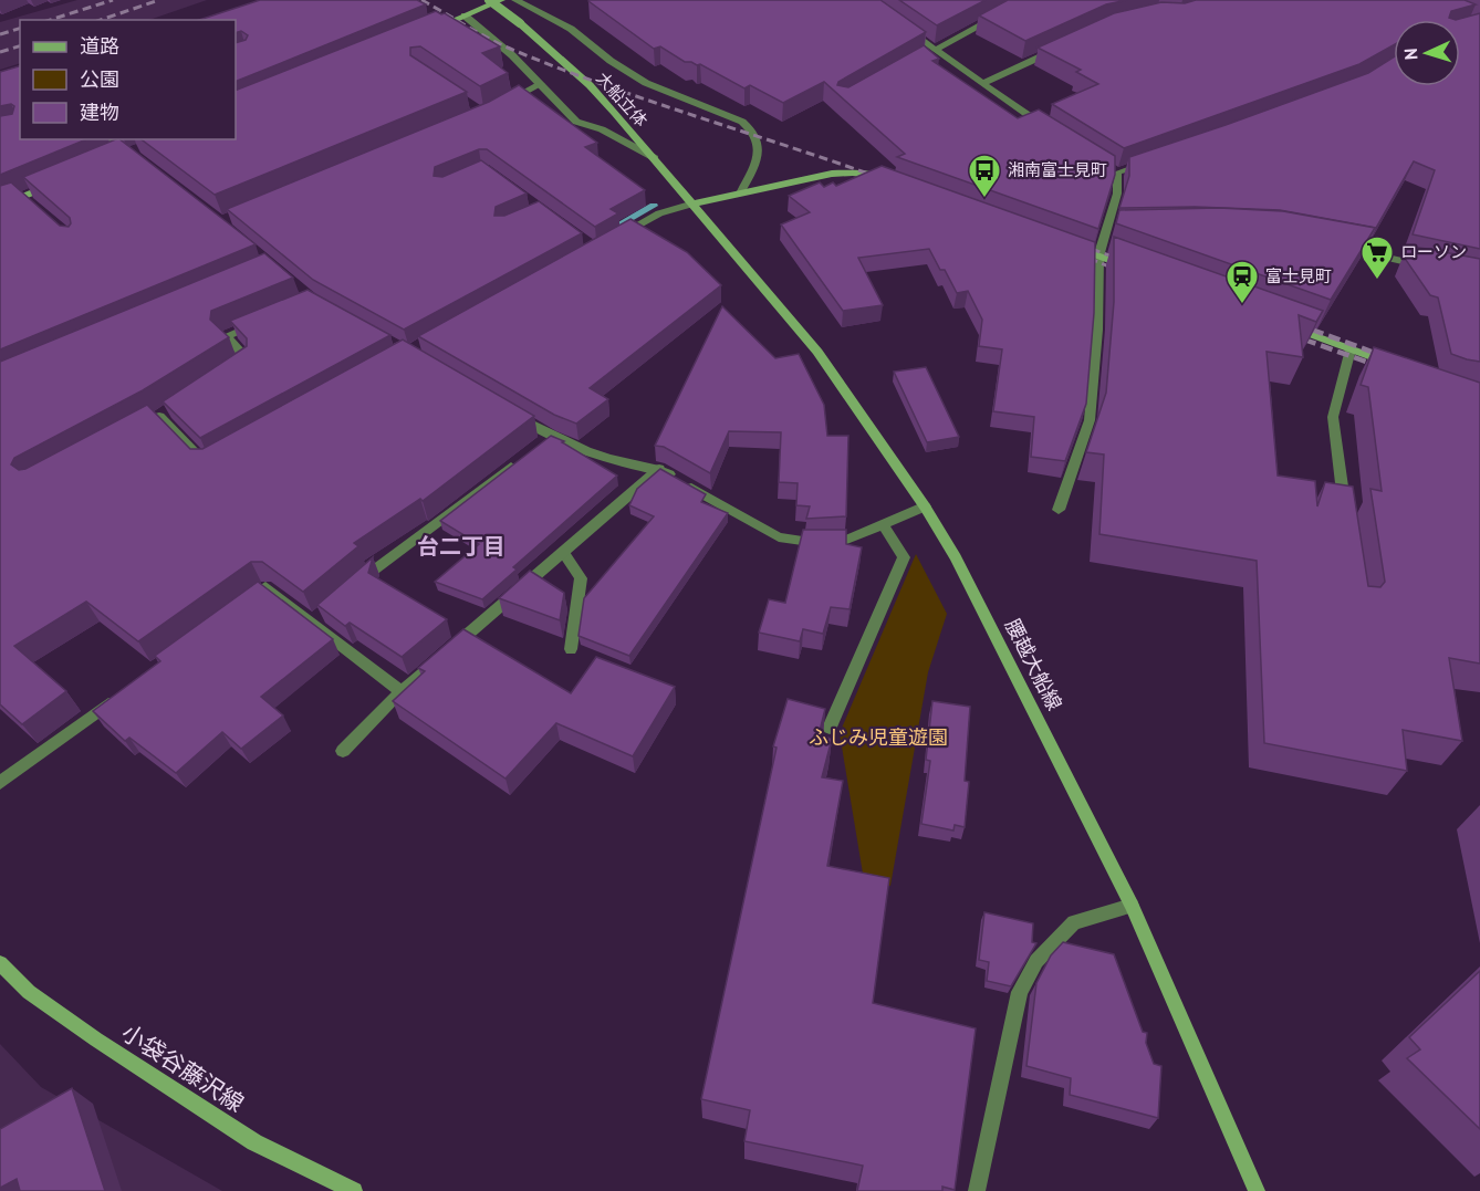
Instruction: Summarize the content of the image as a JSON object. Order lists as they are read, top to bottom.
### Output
{
  "streets": {
    "main road": ["大船立体", "腰越大船線", "小袋谷藤沢線"]
  },
  "crossings": [
    ["大船立体", "腰越大船線"]
  ],
  "districts": ["台二丁目"],
  "parks": ["ふじみ児童遊園"],
  "places": {
    "bus stop": ["湘南富士見町"],
    "supermarket": ["ローソン"],
    "station": ["富士見町"]
  },
  "legend": ["道路", "公園", "建物"],
  "north": "left"
}
